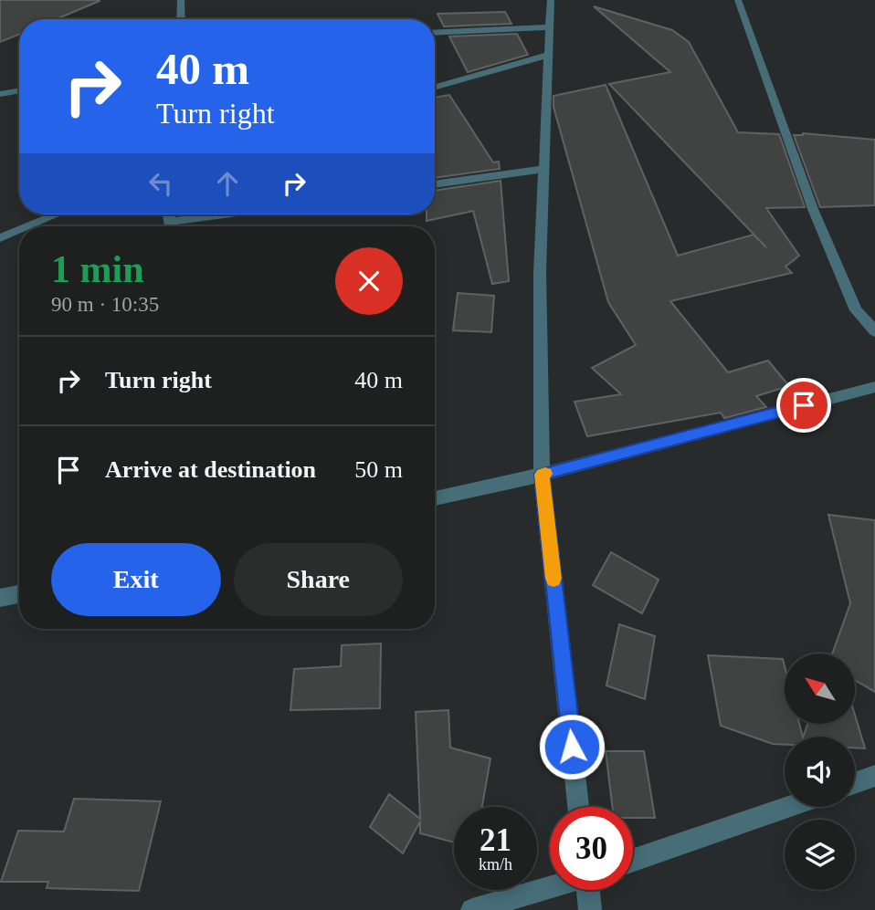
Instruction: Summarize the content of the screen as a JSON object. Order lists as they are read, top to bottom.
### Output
{
  "north": "top left",
  "page": {
    "turn": ["40 m", "Turn right"],
    "heading": ["1 min", "90 m · 10:35"],
    "list": [
      {
        "name": "Turn right",
        "value": "40 m"
      },
      {
        "name": "Arrive at destination",
        "value": "50 m"
      }
    ],
    "buttons": ["Exit", "Share"],
    "speed": "21 km/h",
    "limit": "30"
  }
}
